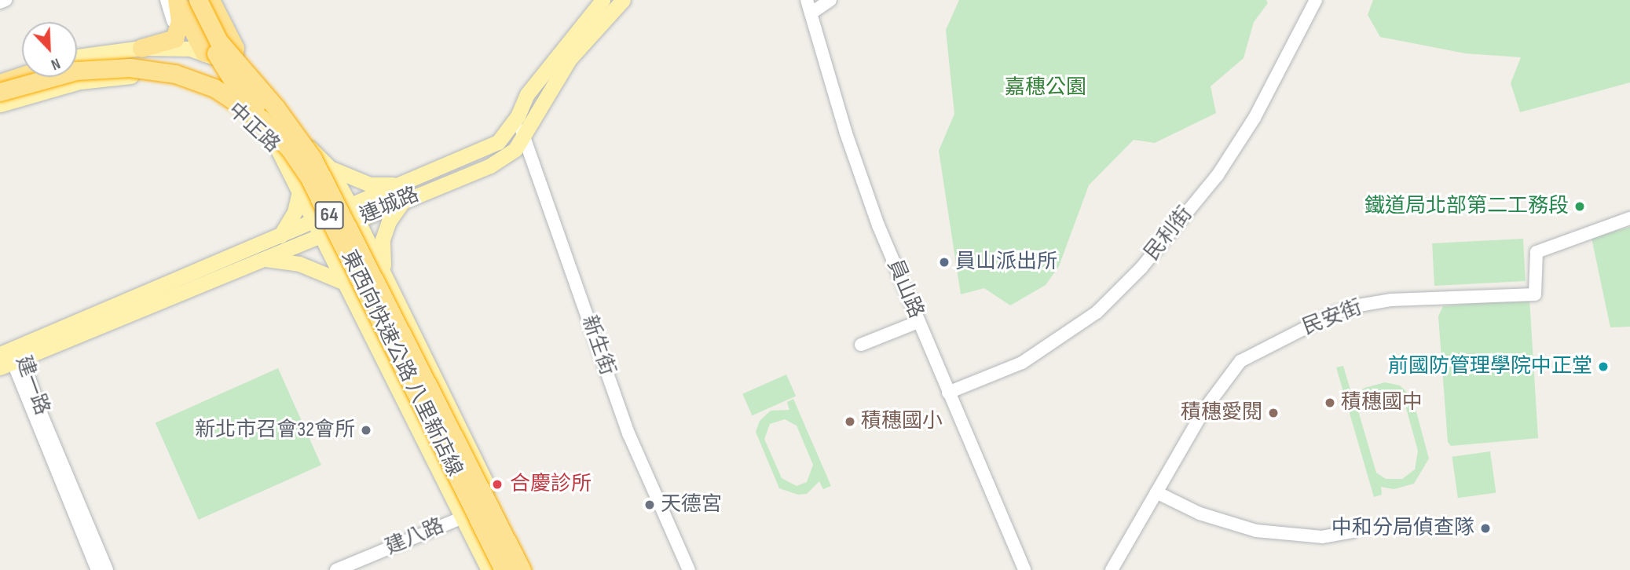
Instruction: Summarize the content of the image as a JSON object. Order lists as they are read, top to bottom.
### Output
{
  "streets": {
    "highway": ["64", "東西向快速公路 八里新店線"],
    "main road": ["中正路", "連城路"],
    "street": [
      "民利街",
      "員山路",
      "民安街",
      "新生街",
      "建一路",
      "建八路"
    ]
  },
  "crossings": [
    ["中正路", "連城路"],
    ["中正路", "建八路"],
    ["連城路", "新生街"],
    ["連城路", "建一路"],
    ["民利街", "員山路"]
  ],
  "parks": ["嘉穗公園"],
  "places": [
    "鐵道局北部第二工務段",
    "員山派出所",
    "前國防管理學院中正堂",
    "積穗國中",
    "積穗愛閱",
    "積穗國小",
    "新北市召會32會所",
    "合慶診所",
    "天德宮",
    "中和分局偵查隊"
  ],
  "north": "bottom right"
}
